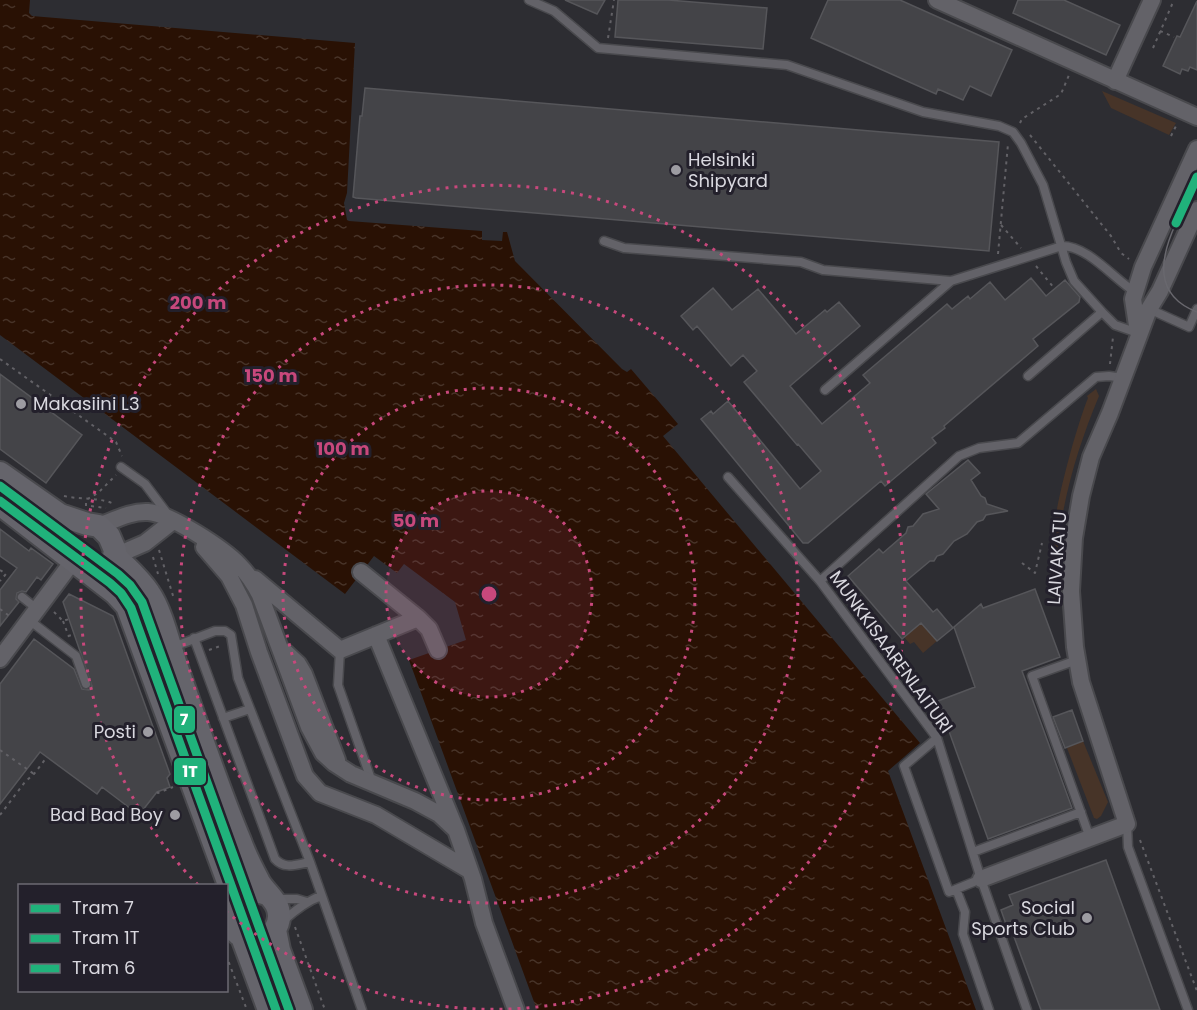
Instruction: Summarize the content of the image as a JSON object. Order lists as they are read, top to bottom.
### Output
{
  "streets": {
    "street": ["LAIVAKATU"],
    "lane": ["MUNKKISAARENLAITURI"]
  },
  "places": [
    "Helsinki Shipyard",
    "Makasiini L3",
    "Posti",
    "Bad Bad Boy",
    "Social Sports Club"
  ],
  "lines": ["tram line 6", "tram line 7", "tram line 1T"],
  "legend": ["Tram 7", "Tram 1T", "Tram 6"],
  "rings": [
    "200 m",
    "150 m",
    "100 m",
    "50 m"
  ]
}
